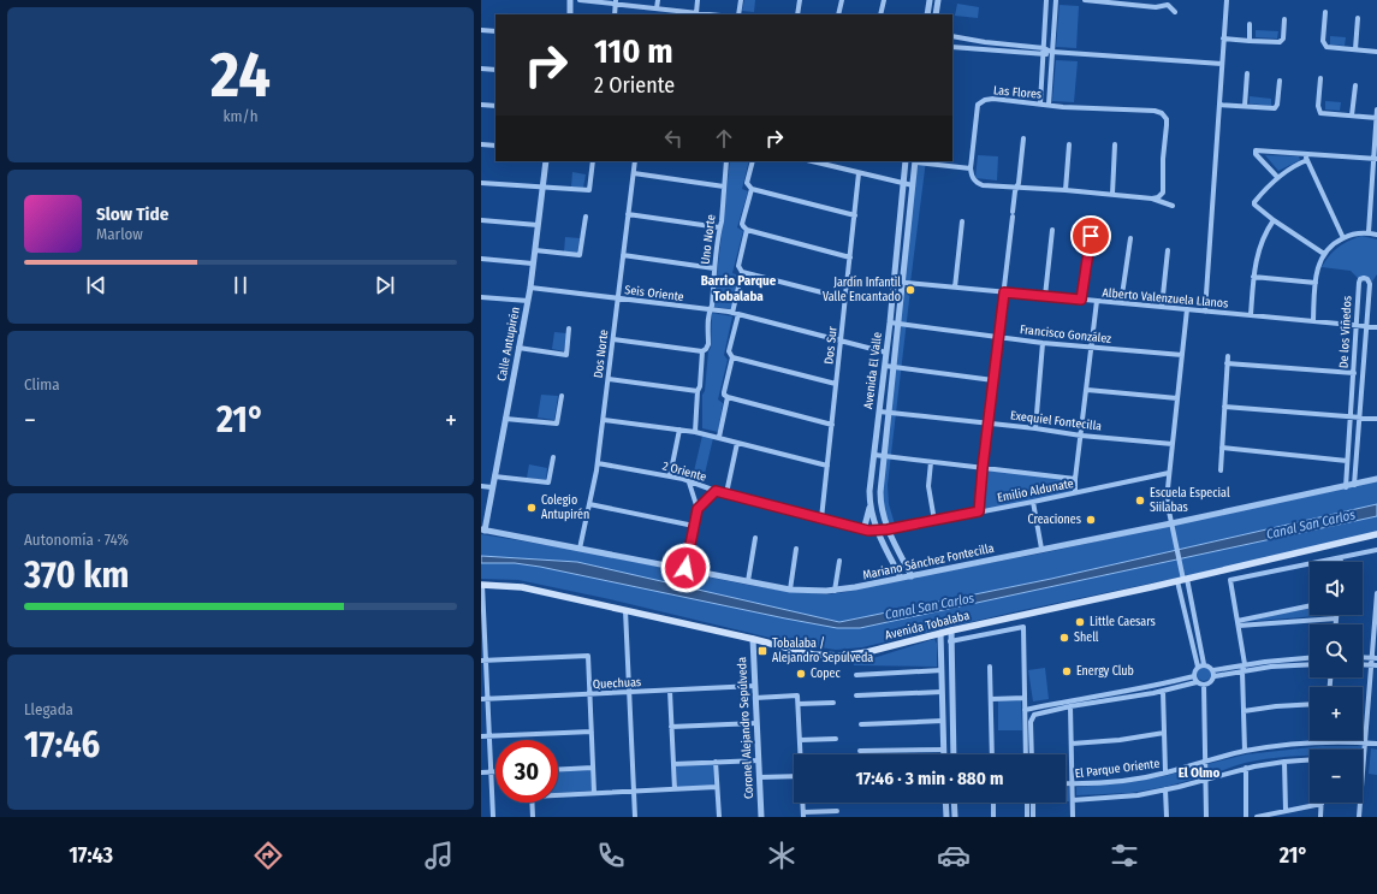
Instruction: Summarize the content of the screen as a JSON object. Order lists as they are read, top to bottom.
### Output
{
  "streets": {
    "main road": ["Avenida Tobalaba"],
    "street": [
      "Las Flores",
      "Uno Norte",
      "Seis Oriente",
      "Alberto Valenzuela Llanos",
      "De los Viñedos",
      "Francisco González",
      "Calle Antupirén",
      "Dos Sur",
      "Dos Norte",
      "Avenida El Valle",
      "Exequiel Fontecilla",
      "2 Oriente",
      "Emilio Aldunate",
      "Mariano Sánchez Fontecilla",
      "Quechuas",
      "Coronel Alejandro Sepúlveda",
      "El Parque Oriente"
    ]
  },
  "crossings": [
    ["Uno Norte", "Seis Oriente"],
    ["Seis Oriente", "Calle Antupirén"],
    ["Seis Oriente", "Dos Sur"],
    ["Seis Oriente", "Dos Norte"],
    ["Seis Oriente", "Avenida El Valle"],
    ["Alberto Valenzuela Llanos", "De los Viñedos"],
    ["Alberto Valenzuela Llanos", "Avenida El Valle"],
    ["De los Viñedos", "Mariano Sánchez Fontecilla"],
    ["Francisco González", "Avenida El Valle"],
    ["Calle Antupirén", "Mariano Sánchez Fontecilla"],
    ["Dos Sur", "2 Oriente"],
    ["Dos Norte", "2 Oriente"],
    ["Dos Norte", "Mariano Sánchez Fontecilla"],
    ["Avenida El Valle", "Exequiel Fontecilla"],
    ["Avenida El Valle", "2 Oriente"],
    ["Avenida El Valle", "Emilio Aldunate"],
    ["Avenida El Valle", "Mariano Sánchez Fontecilla"],
    ["2 Oriente", "Emilio Aldunate"],
    ["Avenida Tobalaba", "Coronel Alejandro Sepúlveda"],
    ["Quechuas", "Coronel Alejandro Sepúlveda"]
  ],
  "districts": ["Barrio Parque Tobalaba", "El Olmo"],
  "water": ["Canal San Carlos"],
  "places": {
    "other": [
      "Jardín Infantil Valle Encantado",
      "Escuela Especial Siilabas",
      "Colegio Antupirén",
      "Creaciones",
      "Little Caesars",
      "Shell",
      "Energy Club",
      "Copec"
    ],
    "transit": ["Tobalaba / Alejandro Sepúlveda"]
  },
  "page": {
    "tile": [
      ["24", "km/h"],
      "Clima",
      ["Autonomía · 74%", "370 km"],
      ["Llegada", "17:46"]
    ],
    "turn": ["110 m", "2 Oriente"],
    "song": ["Slow Tide", "Marlow"],
    "heat": ["−", "21°", "+"],
    "map_buttons": ["+", "−"],
    "limit": "30",
    "trip": "17:46 · 3 min · 880 m",
    "tabs": ["17:43", "21°"]
  }
}
